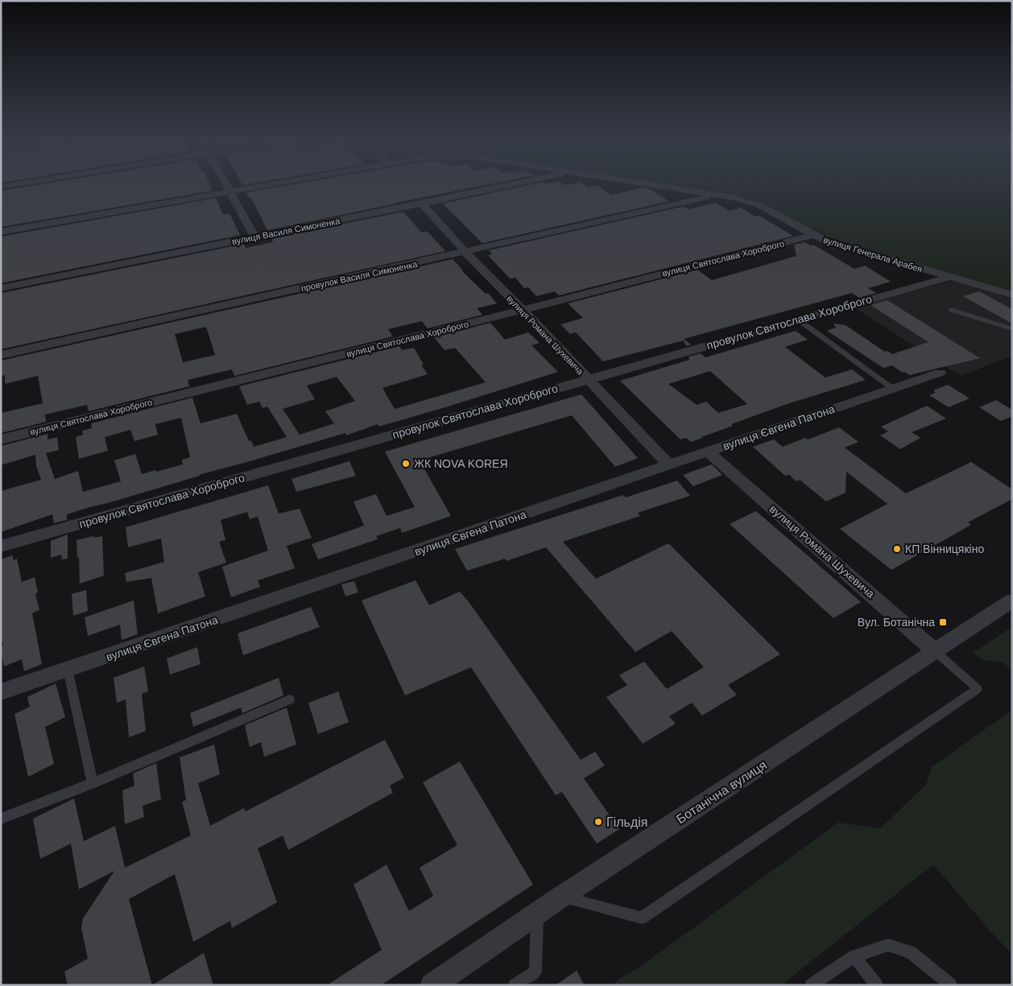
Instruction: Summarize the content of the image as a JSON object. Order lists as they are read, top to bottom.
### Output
{
  "streets": {
    "street": [
      "вулиця Василя Симоненка",
      "вулиця Генерала Арабея",
      "вулиця Святослава Хороброго",
      "провулок Василя Симоненка",
      "провулок Святослава Хороброго",
      "вулиця Романа Шухевича",
      "вулиця Євгена Патона",
      "Ботанічна вулиця"
    ]
  },
  "crossings": [
    ["вулиця Василя Симоненка", "вулиця Романа Шухевича"],
    ["вулиця Генерала Арабея", "вулиця Святослава Хороброго"],
    ["вулиця Генерала Арабея", "провулок Василя Симоненка"],
    ["вулиця Генерала Арабея", "провулок Святослава Хороброго"],
    ["вулиця Святослава Хороброго", "вулиця Романа Шухевича"],
    ["провулок Василя Симоненка", "вулиця Романа Шухевича"],
    ["провулок Святослава Хороброго", "вулиця Романа Шухевича"],
    ["вулиця Романа Шухевича", "вулиця Євгена Патона"],
    ["вулиця Романа Шухевича", "Ботанічна вулиця"]
  ],
  "places": {
    "other": ["ЖК NOVA KOREЯ", "КП Вінницякіно", "Гільдія"],
    "transit": ["Вул. Ботанічна"]
  }
}
